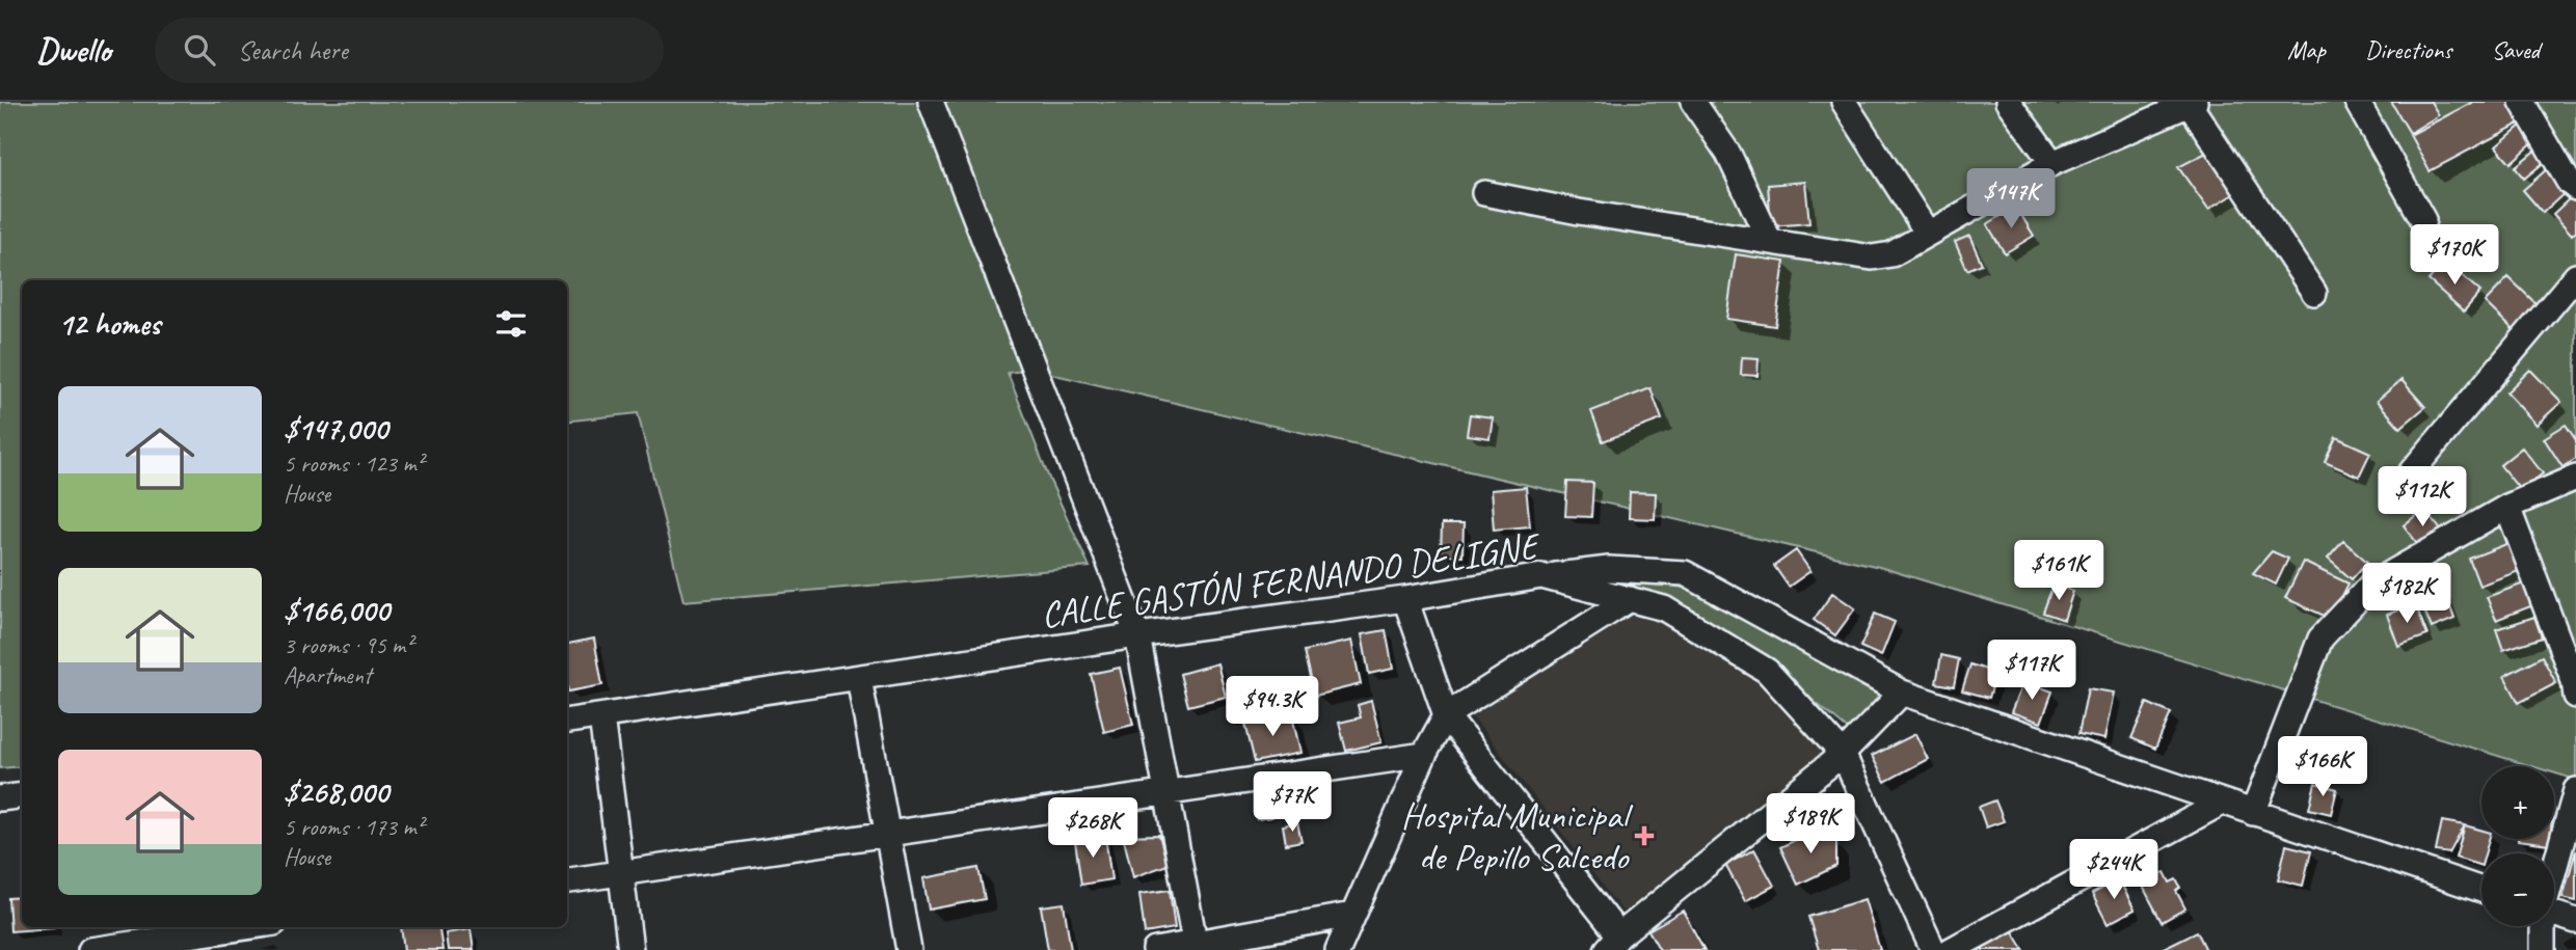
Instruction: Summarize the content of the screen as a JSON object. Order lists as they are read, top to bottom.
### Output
{
  "streets": {
    "street": ["CALLE GASTÓN FERNANDO DELIGNE"]
  },
  "places": {
    "health": ["Hospital Municipal de Pepillo Salcedo"]
  },
  "page": {
    "header": "Dwello",
    "search": "Search here",
    "nav": ["Map", "Directions", "Saved"],
    "price": [
      "$147K",
      "$170K",
      "$112K",
      "$161K",
      "$182K",
      "$117K",
      "$94.3K",
      "$166K",
      "$77K",
      "$189K",
      "$268K",
      "$244K"
    ],
    "heading": "12 homes",
    "list": [
      {
        "name": "$147,000",
        "note": "5 rooms · 123 m² · House"
      },
      {
        "name": "$166,000",
        "note": "3 rooms · 95 m² · Apartment"
      },
      {
        "name": "$268,000",
        "note": "5 rooms · 173 m² · House"
      }
    ],
    "map_buttons": ["+", "−"]
  }
}
